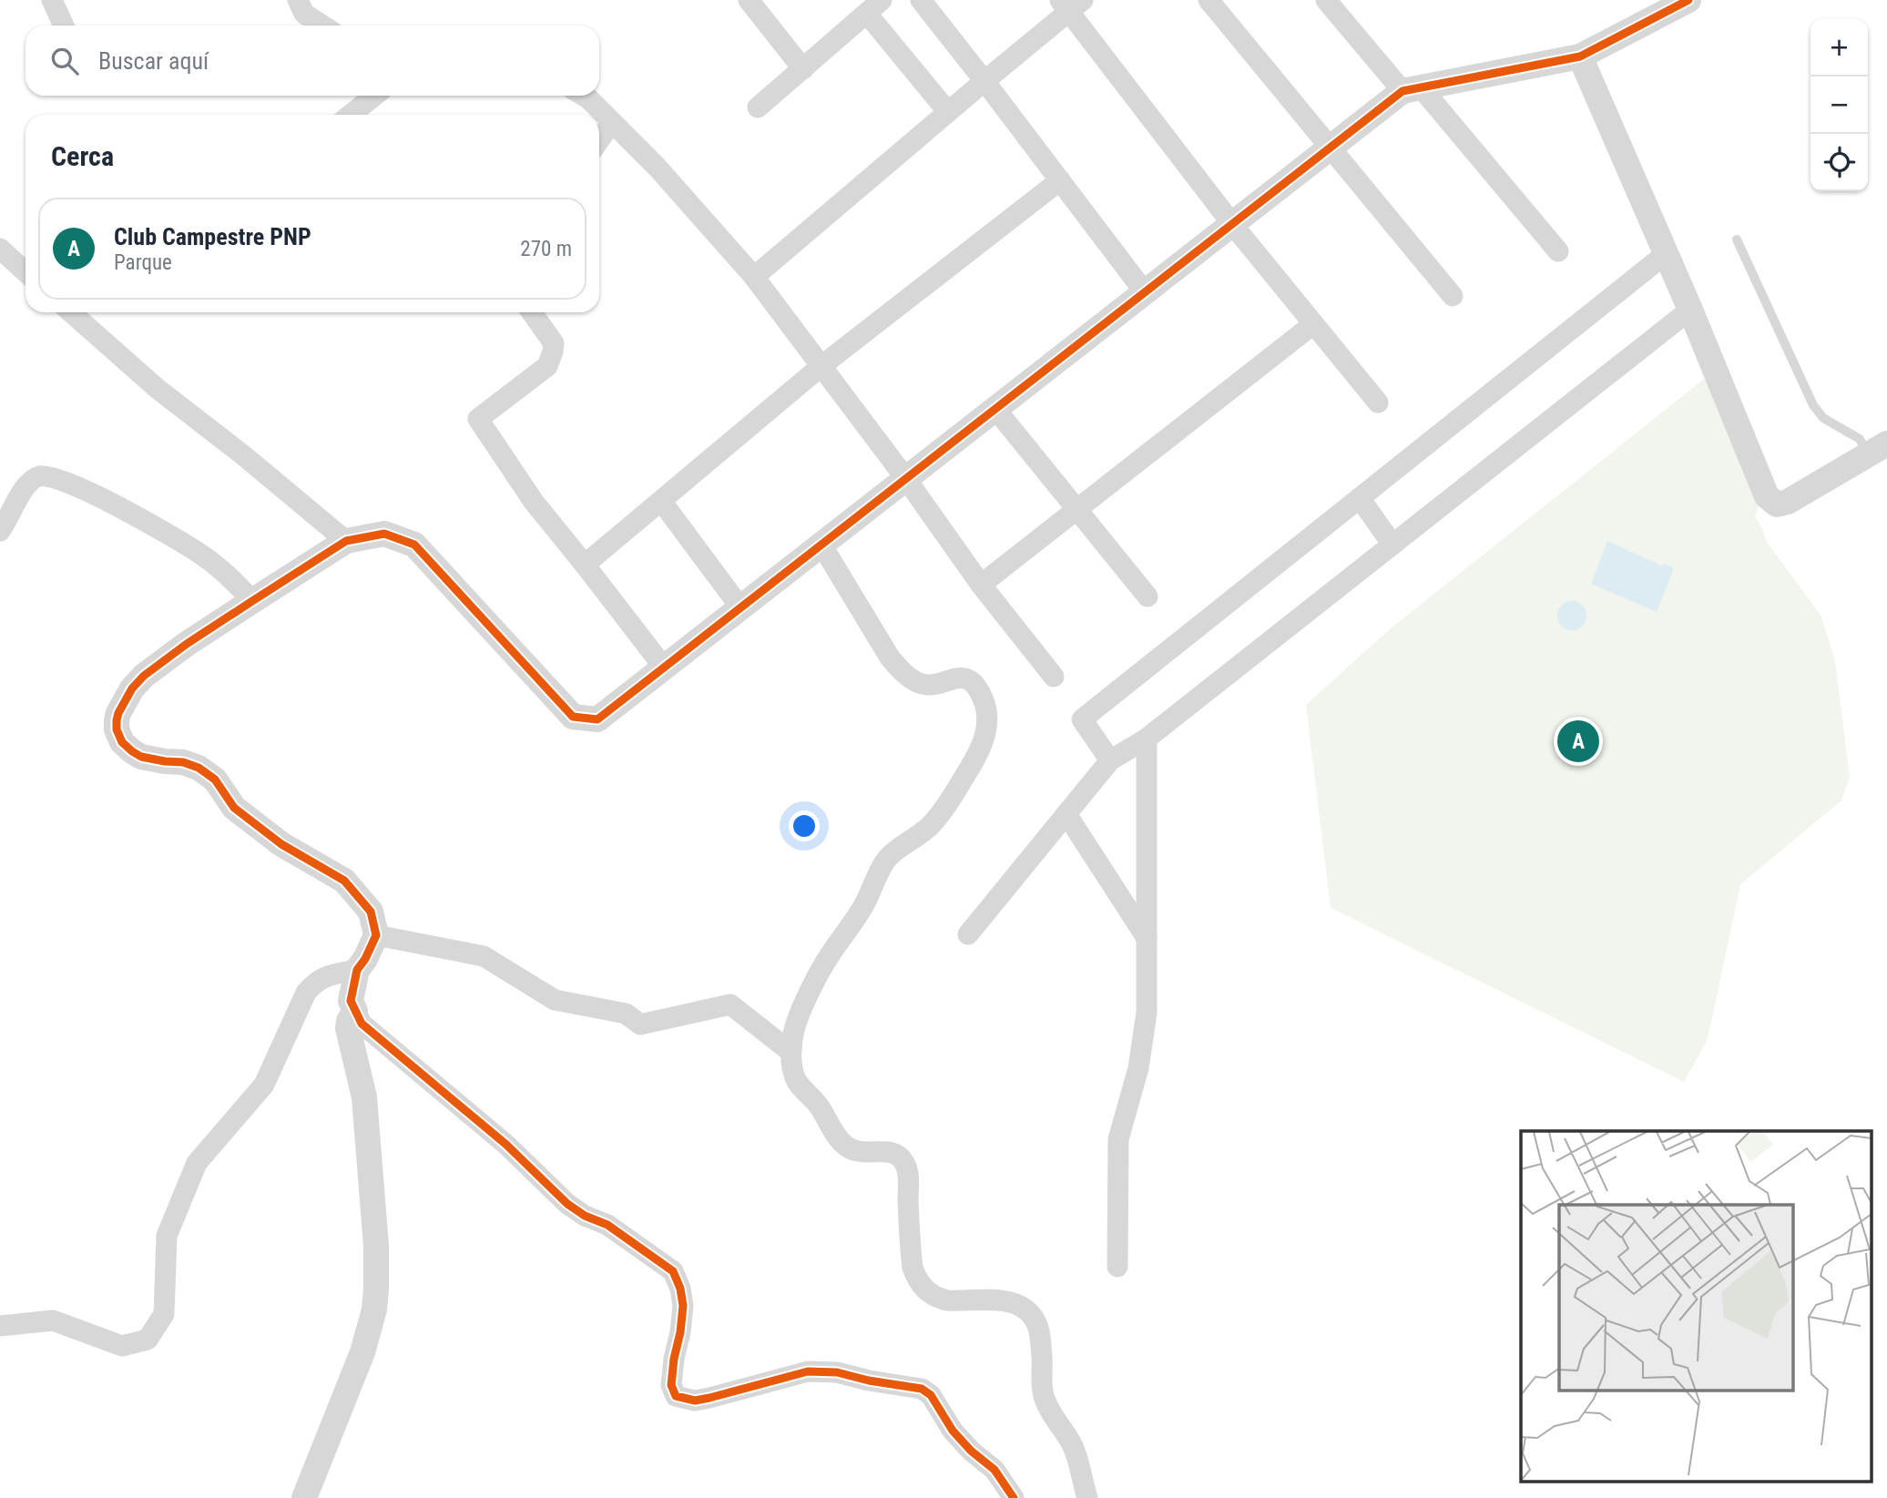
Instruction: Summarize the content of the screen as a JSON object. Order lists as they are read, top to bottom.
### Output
{
  "page": {
    "map_buttons": ["+", "−"],
    "search": "Buscar aquí",
    "heading": "Cerca",
    "list": [
      {
        "mark": "A",
        "name": "Club Campestre PNP",
        "note": "Parque",
        "value": "270 m"
      }
    ],
    "pins": "A"
  }
}
